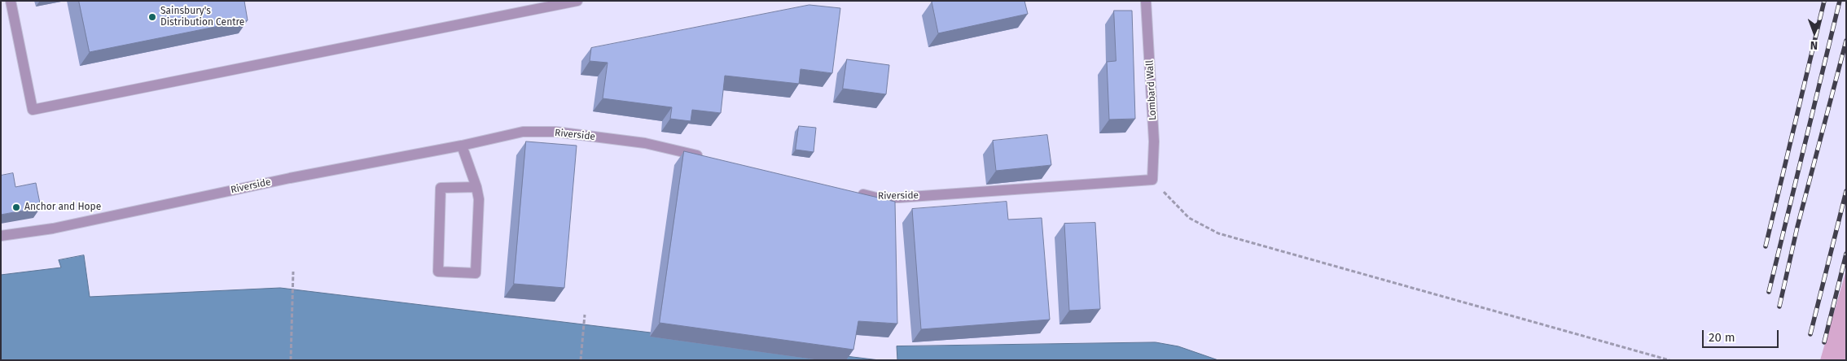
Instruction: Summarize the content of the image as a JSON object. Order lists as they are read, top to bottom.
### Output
{
  "streets": {
    "street": ["Lombard Wall", "Riverside"]
  },
  "crossings": [
    ["Lombard Wall", "Riverside"]
  ],
  "places": ["Sainsbury's Distribution Centre", "Anchor and Hope"],
  "scale_bar": "20 m",
  "north": "bottom"
}
